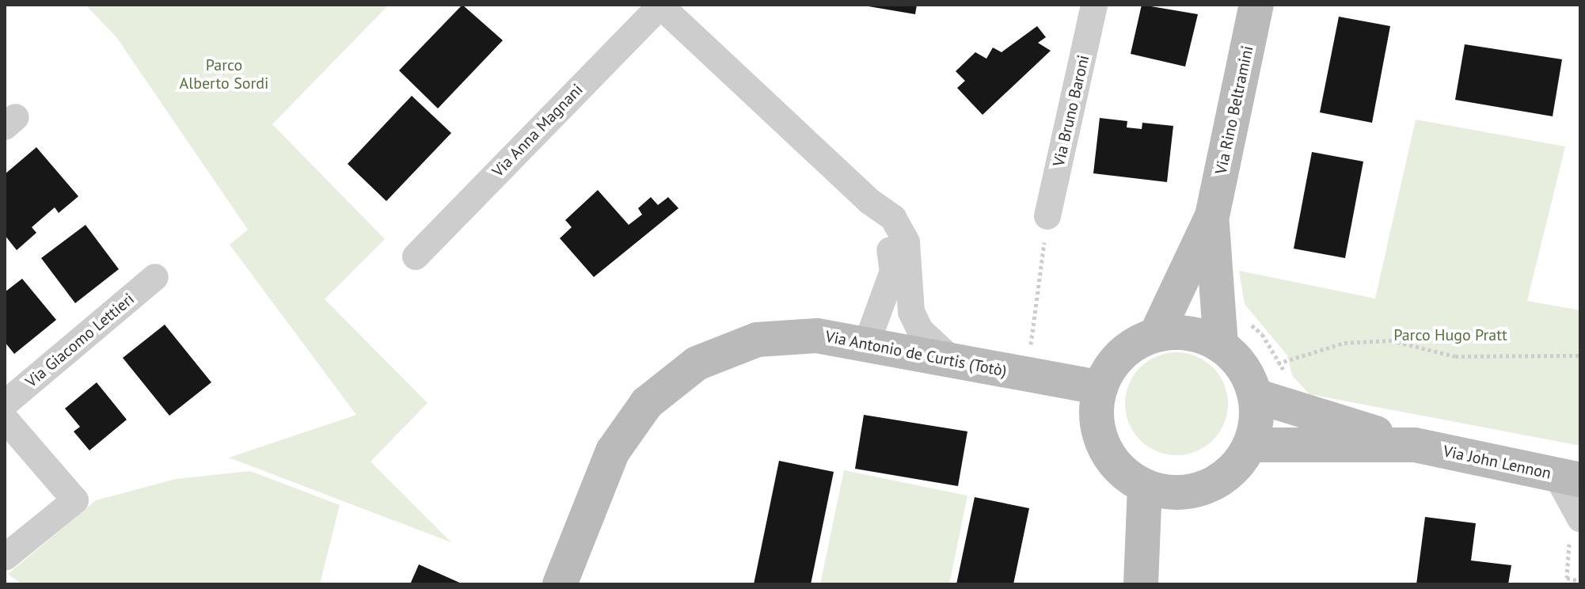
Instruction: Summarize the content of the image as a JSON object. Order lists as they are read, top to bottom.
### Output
{
  "streets": {
    "street": [
      "Via Rino Beltramini",
      "Via Bruno Baroni",
      "Via Anna Magnani",
      "Via Giacomo Lettieri",
      "Via Antonio de Curtis (Totò)",
      "Via John Lennon"
    ]
  },
  "crossings": [
    ["Via Rino Beltramini", "Via Antonio de Curtis (Totò)"],
    ["Via Rino Beltramini", "Via John Lennon"],
    ["Via Anna Magnani", "Via Antonio de Curtis (Totò)"],
    ["Via Antonio de Curtis (Totò)", "Via John Lennon"]
  ],
  "parks": ["Parco Alberto Sordi", "Parco Hugo Pratt"]
}
